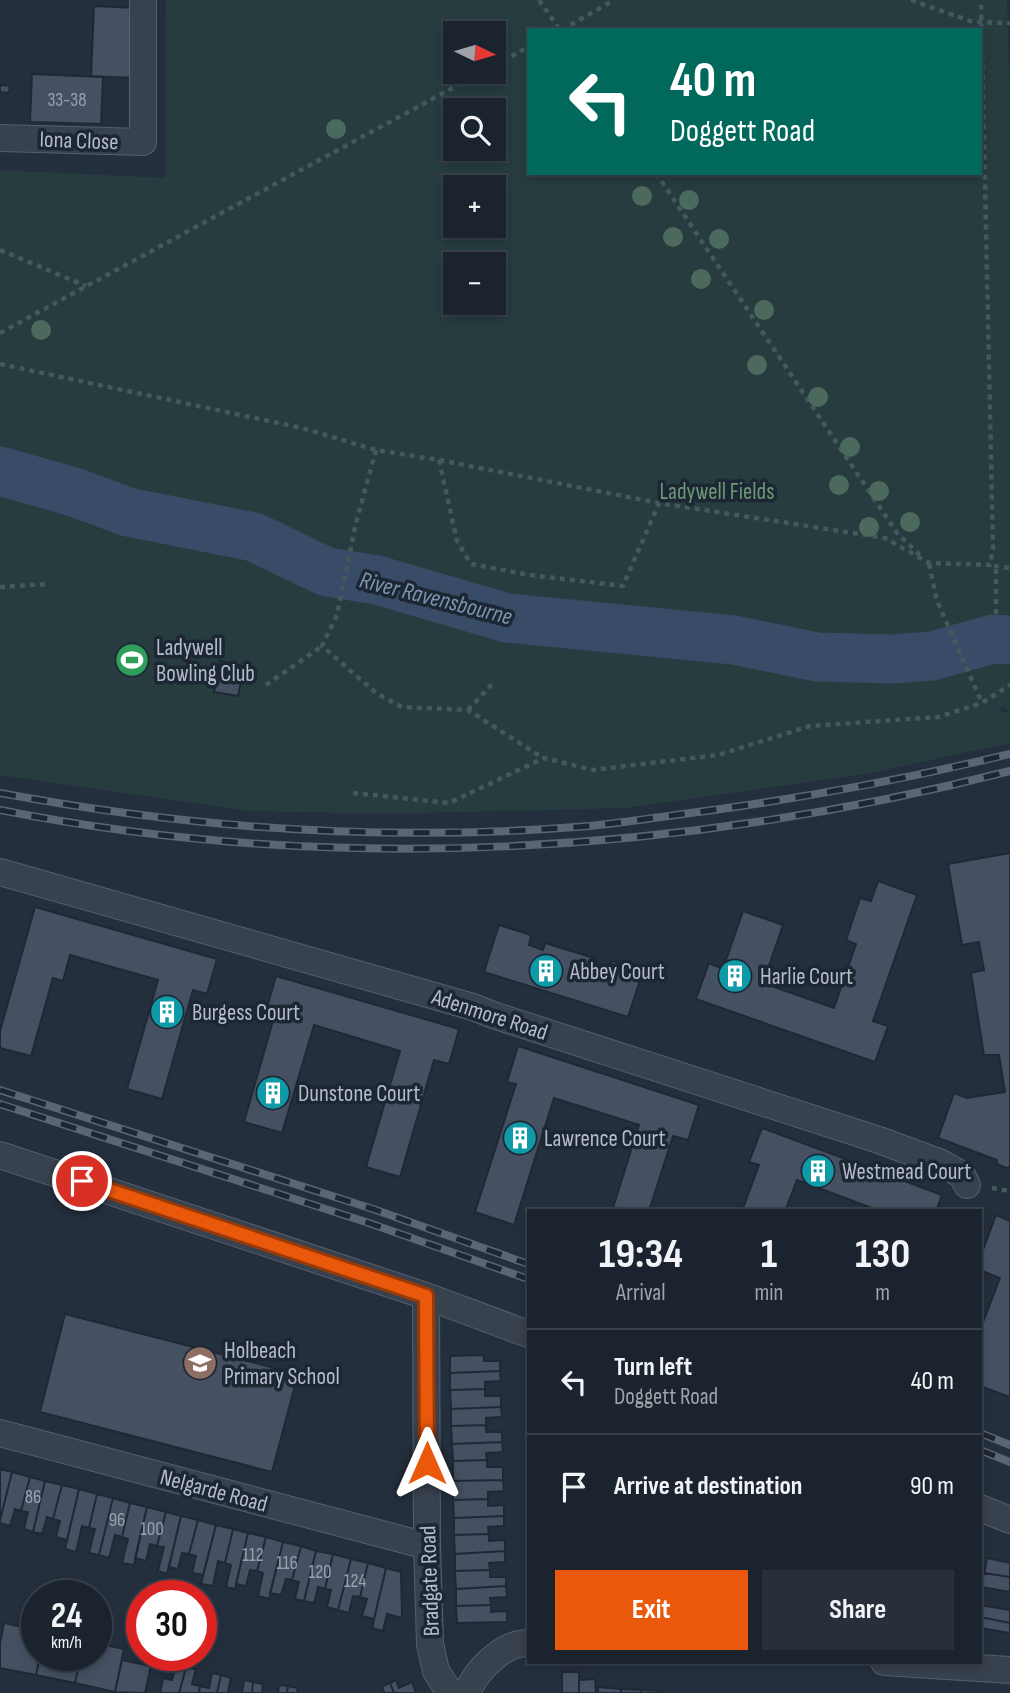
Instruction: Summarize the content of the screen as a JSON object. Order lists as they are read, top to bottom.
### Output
{
  "streets": {
    "street": [
      "Iona Close",
      "Adenmore Road",
      "Nelgarde Road",
      "Bradgate Road"
    ]
  },
  "crossings": [
    ["Nelgarde Road", "Bradgate Road"]
  ],
  "water": ["River Ravensbourne"],
  "parks": ["Ladywell Fields"],
  "places": {
    "sports": ["Ladywell Bowling Club"],
    "building": [
      "Abbey Court",
      "Harlie Court",
      "Burgess Court",
      "Dunstone Court",
      "Lawrence Court",
      "Westmead Court"
    ],
    "school or university": ["Holbeach Primary School"]
  },
  "house_numbers": [
    "33-38",
    "86",
    "96",
    "100",
    "112",
    "116",
    "120",
    "124"
  ],
  "north": "right",
  "page": {
    "map_buttons": ["+", "−"],
    "turn": ["40 m", "Doggett Road"],
    "eta": [
      "19:34",
      "Arrival",
      "1",
      "min",
      "130",
      "m"
    ],
    "list": [
      {
        "name": "Turn left",
        "note": "Doggett Road",
        "value": "40 m"
      },
      {
        "name": "Arrive at destination",
        "value": "90 m"
      }
    ],
    "buttons": ["Exit", "Share"],
    "speed": "24 km/h",
    "limit": "30"
  }
}
